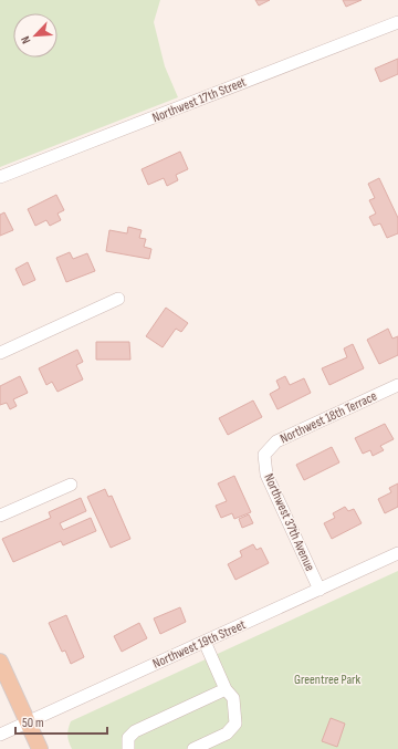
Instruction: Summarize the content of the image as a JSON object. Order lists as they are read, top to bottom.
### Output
{
  "streets": {
    "street": [
      "Northwest 17th Street",
      "Northwest 18th Terrace",
      "Northwest 37th Avenue",
      "Northwest 19th Street"
    ]
  },
  "crossings": [
    ["Northwest 18th Terrace", "Northwest 37th Avenue"],
    ["Northwest 37th Avenue", "Northwest 19th Street"]
  ],
  "parks": ["Greentree Park"],
  "scale_bar": "50 m",
  "north": "bottom left"
}
